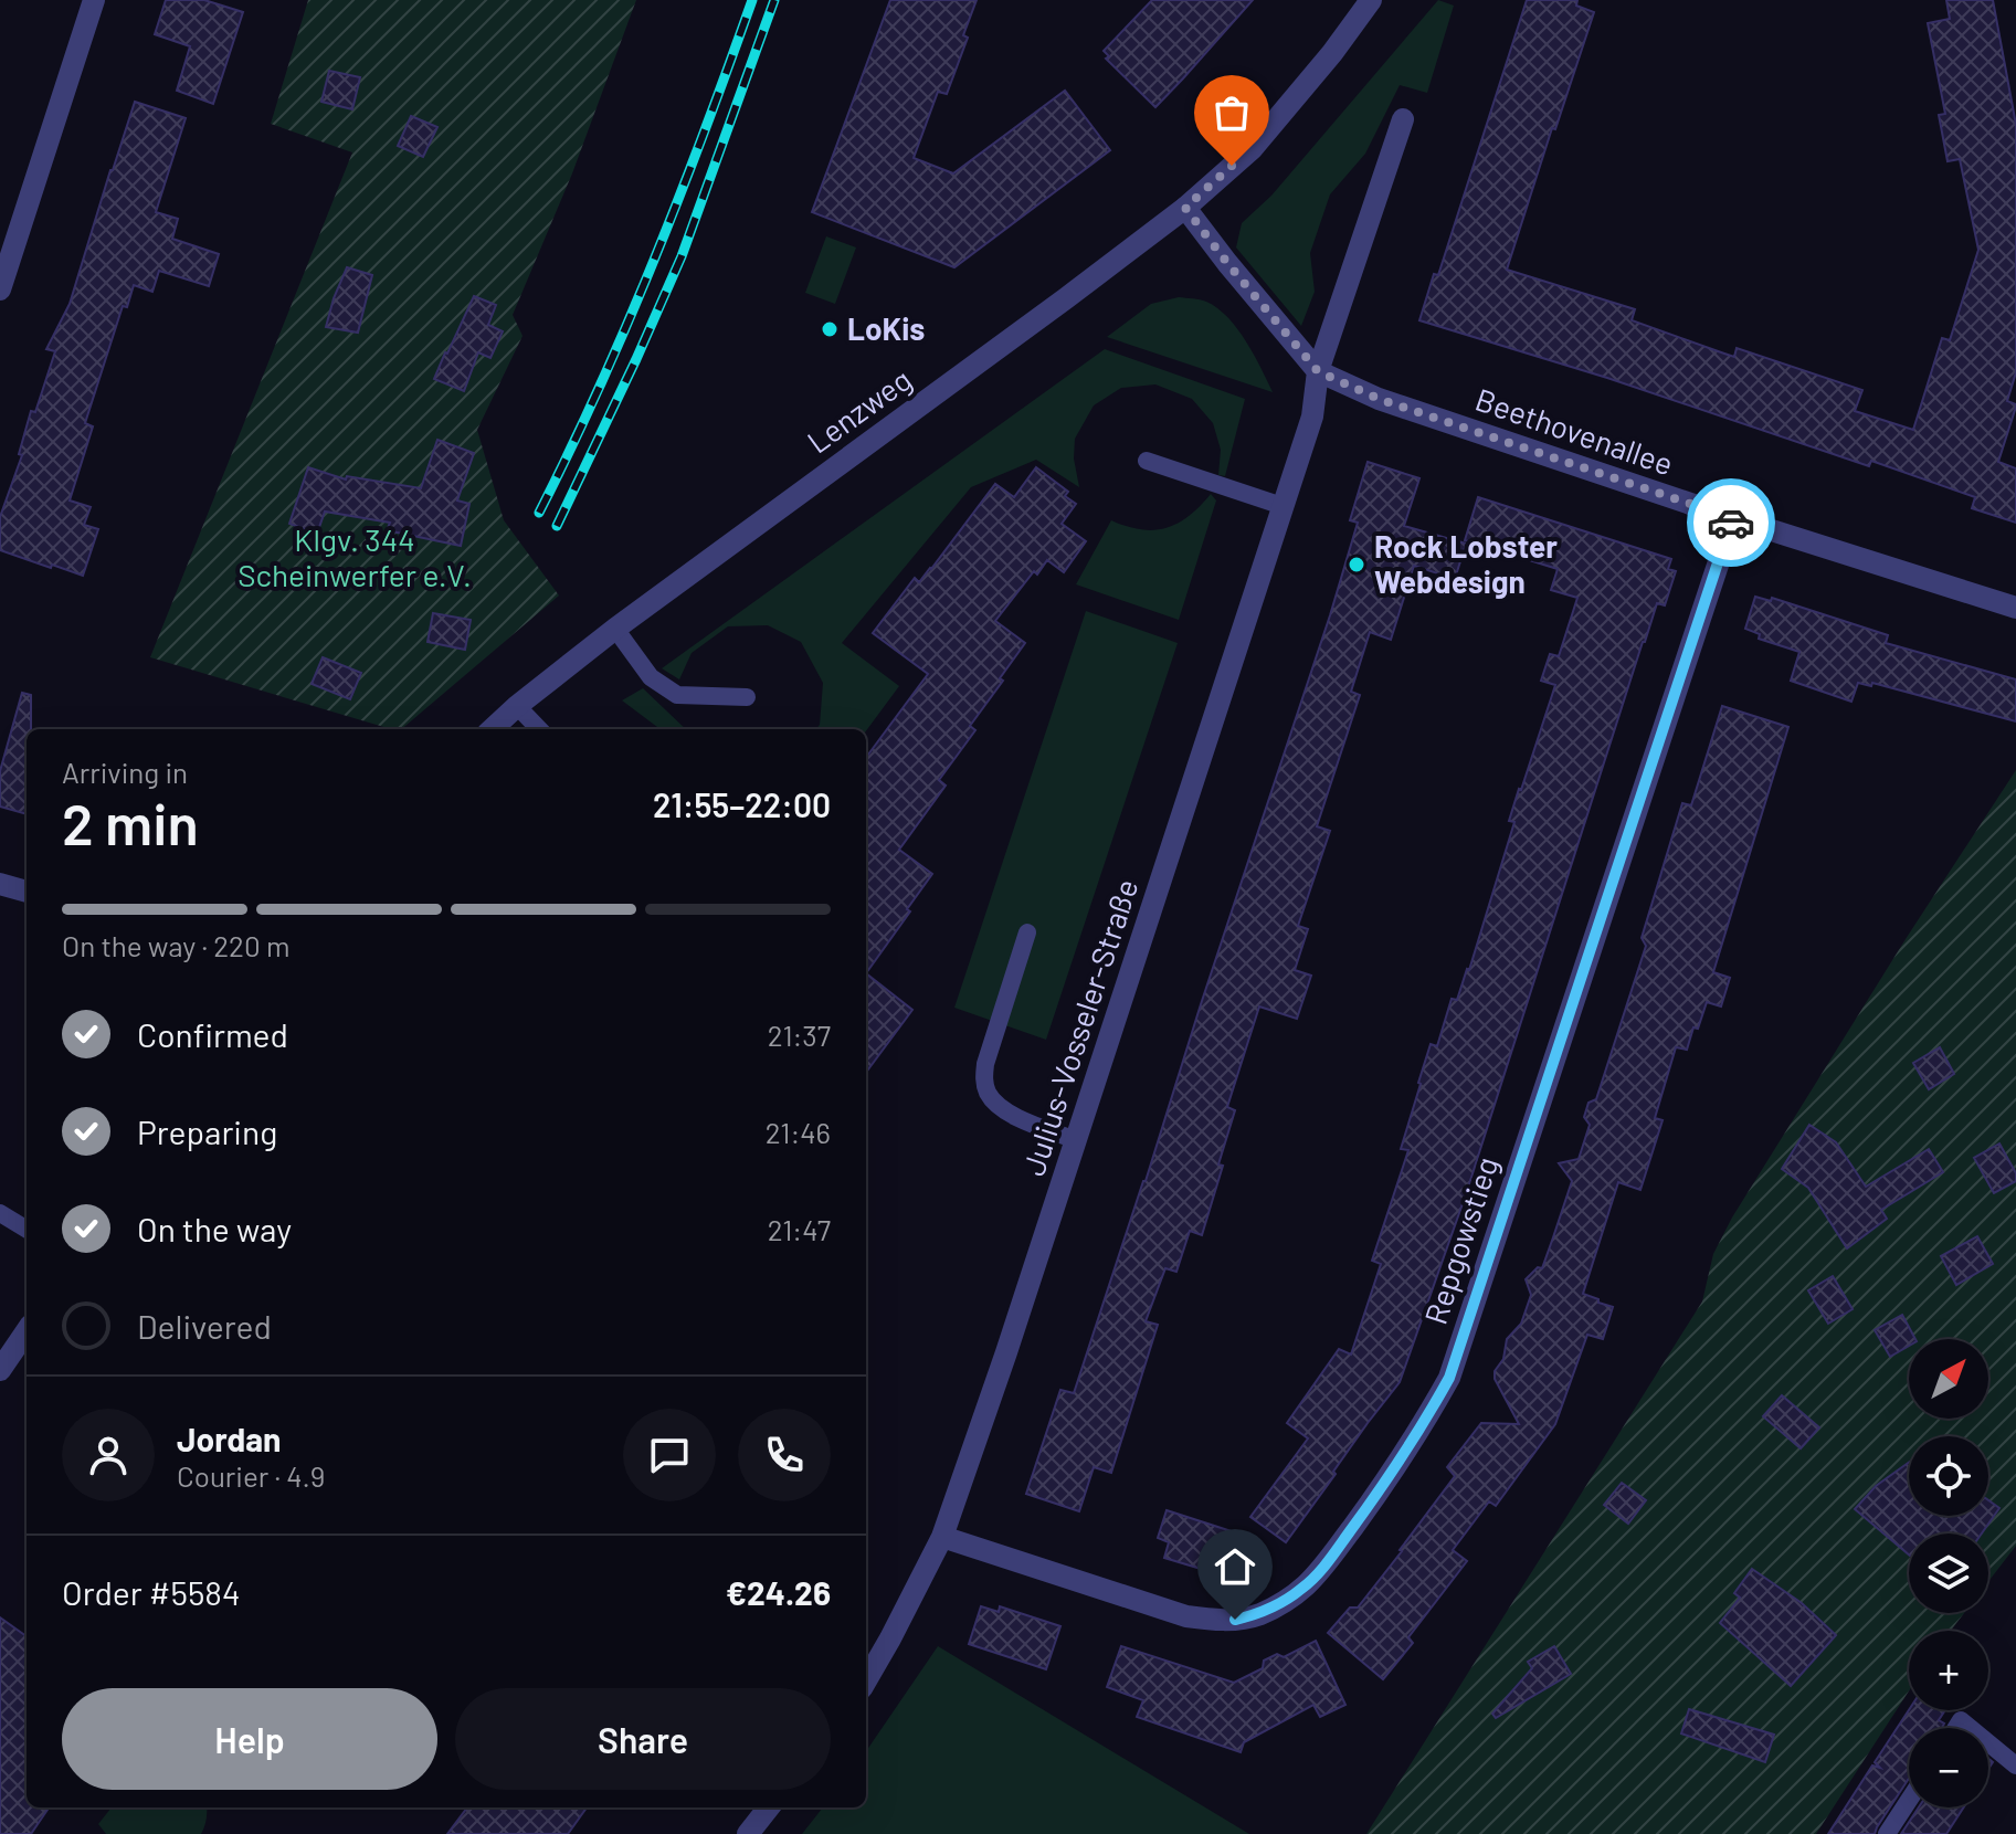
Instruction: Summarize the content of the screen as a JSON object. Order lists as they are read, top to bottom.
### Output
{
  "streets": {
    "street": [
      "Lenzweg",
      "Beethovenallee",
      "Julius-Vosseler-Straße",
      "Repgowstieg"
    ]
  },
  "crossings": [
    ["Beethovenallee", "Julius-Vosseler-Straße"],
    ["Beethovenallee", "Repgowstieg"],
    ["Julius-Vosseler-Straße", "Repgowstieg"]
  ],
  "parks": ["Klgv. 344 Scheinwerfer e.V."],
  "places": ["LoKis", "Rock Lobster Webdesign"],
  "north": "top right",
  "page": {
    "heading": ["2 min", "Arriving in", "21:55–22:00"],
    "panel": [
      "Jordan",
      "Courier · 4.9",
      "Order #5584",
      "€24.26"
    ],
    "bar": "On the way · 220 m",
    "list": [
      ["Confirmed", "21:37"],
      ["Preparing", "21:46"],
      ["On the way", "21:47"],
      "Delivered"
    ],
    "map_buttons": ["+", "−"],
    "buttons": ["Help", "Share"]
  }
}
